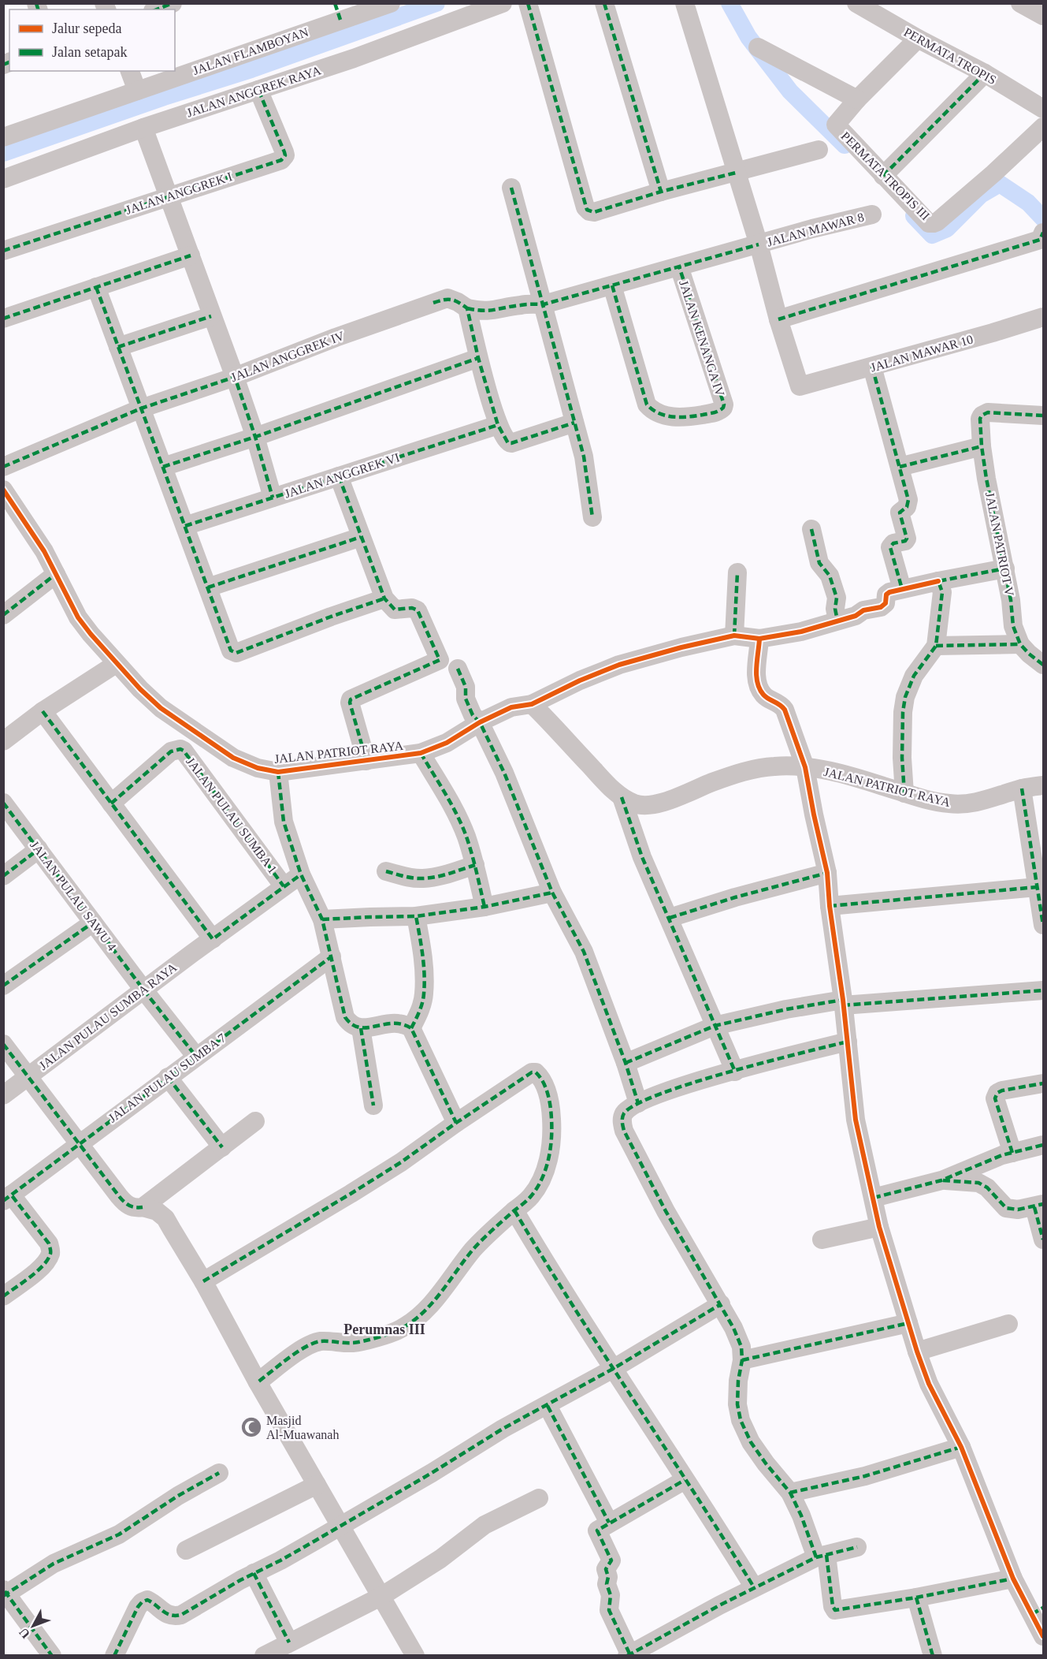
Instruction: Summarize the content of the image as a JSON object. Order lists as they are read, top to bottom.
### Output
{
  "streets": {
    "street": [
      "JALAN FLAMBOYAN",
      "PERMATA TROPIS",
      "JALAN ANGGREK RAYA",
      "PERMATA TROPIS III",
      "JALAN ANGGREK I",
      "JALAN MAWAR 8",
      "JALAN KENANGA IV",
      "JALAN MAWAR 10",
      "JALAN ANGGREK IV",
      "JALAN ANGGREK VI",
      "JALAN PATRIOT V",
      "JALAN PATRIOT RAYA",
      "JALAN PULAU SUMBA 1",
      "JALAN PULAU SAWU 4",
      "JALAN PULAU SUMBA RAYA",
      "JALAN PULAU SUMBA 7"
    ]
  },
  "crossings": [
    ["JALAN ANGGREK RAYA", "JALAN ANGGREK I"],
    ["JALAN MAWAR 8", "JALAN KENANGA IV"],
    ["JALAN MAWAR 8", "JALAN ANGGREK IV"],
    ["JALAN PULAU SUMBA 1", "JALAN PULAU SUMBA RAYA"],
    ["JALAN PULAU SAWU 4", "JALAN PULAU SUMBA RAYA"],
    ["JALAN PULAU SAWU 4", "JALAN PULAU SUMBA 7"]
  ],
  "districts": ["Perumnas III"],
  "places": {
    "mosque": ["Masjid Al-Muawanah"]
  },
  "legend": ["Jalur sepeda", "Jalan setapak"],
  "north": "bottom left"
}
